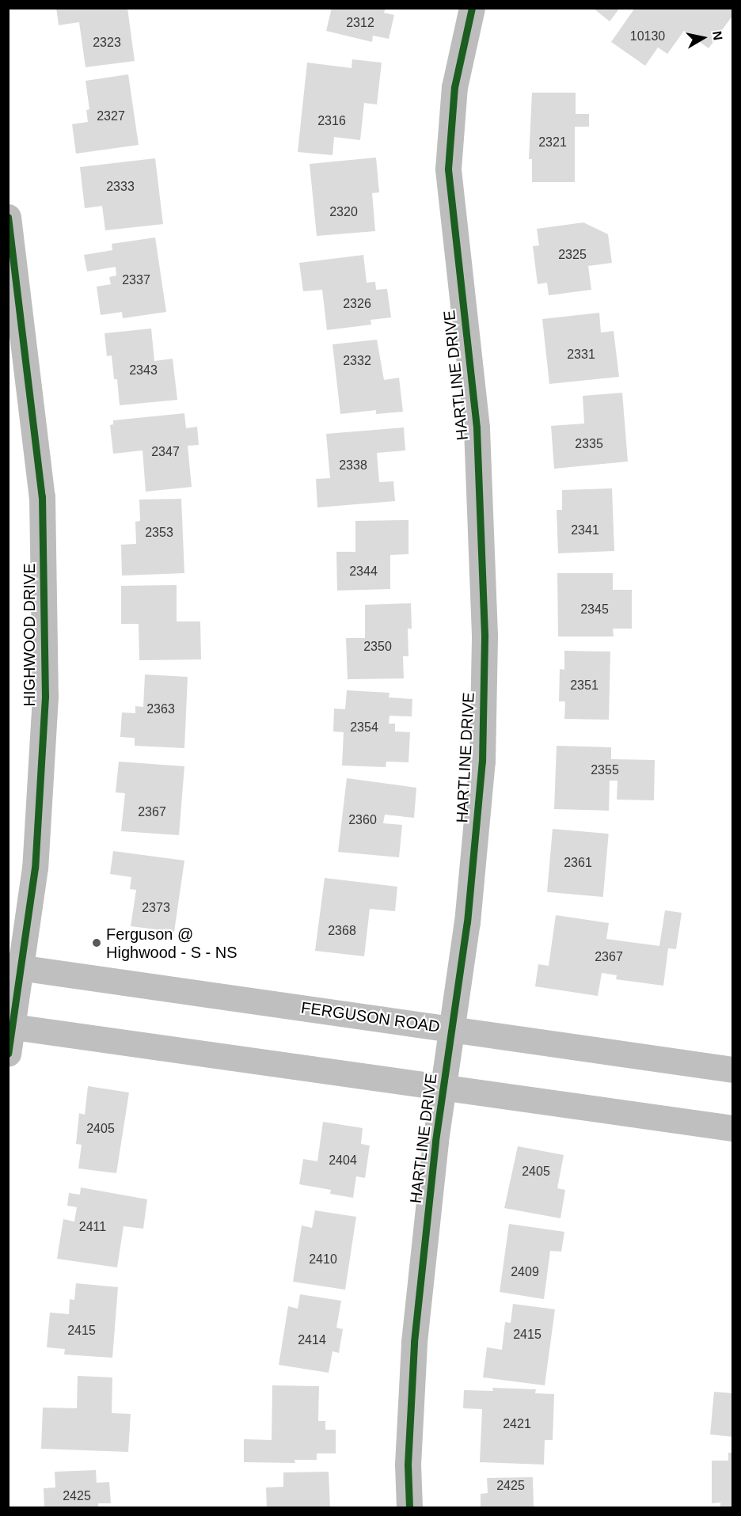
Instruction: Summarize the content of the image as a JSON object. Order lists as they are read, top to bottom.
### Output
{
  "streets": {
    "main road": ["FERGUSON ROAD"],
    "street": ["HARTLINE DRIVE", "HIGHWOOD DRIVE"]
  },
  "crossings": [
    ["HARTLINE DRIVE", "FERGUSON ROAD"],
    ["HIGHWOOD DRIVE", "FERGUSON ROAD"]
  ],
  "places": ["Ferguson @ Highwood - S - NS"],
  "house_numbers": [
    "2312",
    "10130",
    "2323",
    "2327",
    "2316",
    "2321",
    "2333",
    "2320",
    "2325",
    "2337",
    "2326",
    "2331",
    "2332",
    "2343",
    "2335",
    "2347",
    "2338",
    "2341",
    "2353",
    "2344",
    "2345",
    "2350",
    "2351",
    "2363",
    "2354",
    "2355",
    "2367",
    "2360",
    "2361",
    "2373",
    "2368",
    "2367",
    "2405",
    "2404",
    "2405",
    "2411",
    "2410",
    "2409",
    "2415",
    "2415",
    "2414",
    "2421",
    "2425",
    "2425"
  ],
  "north": "right"
}
